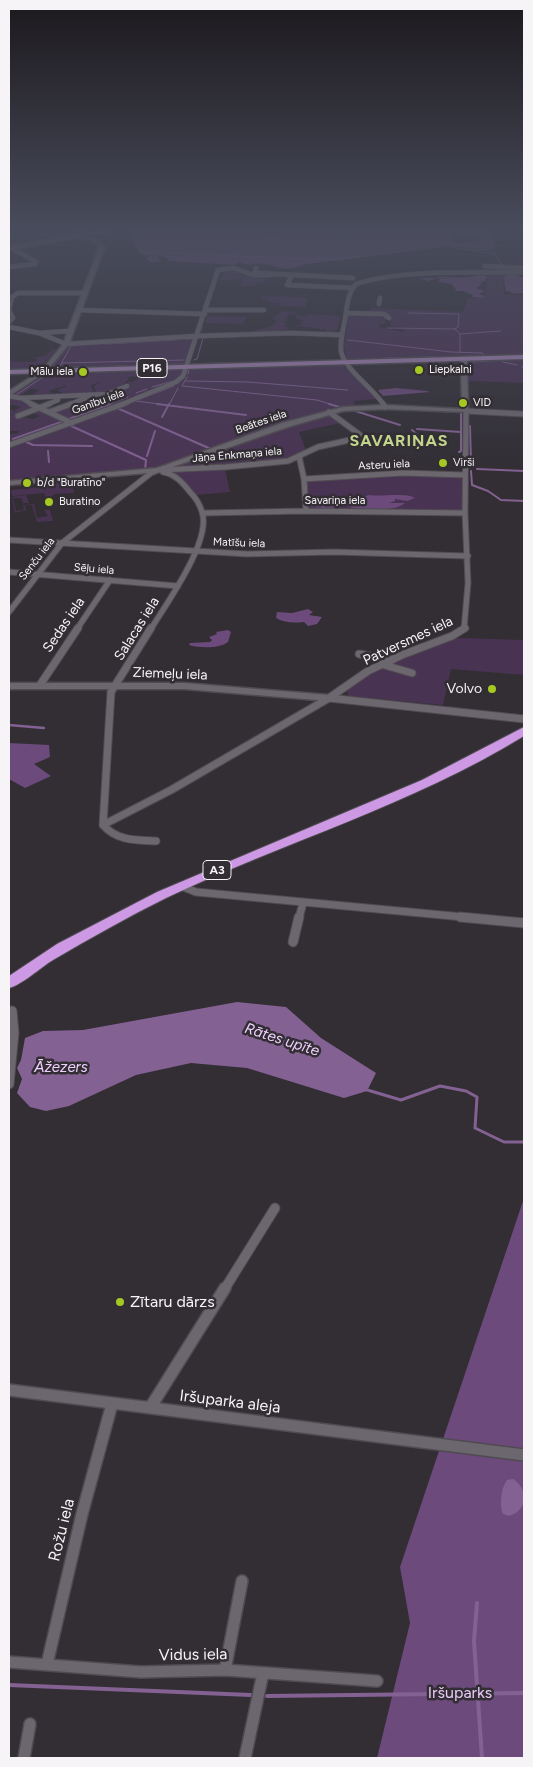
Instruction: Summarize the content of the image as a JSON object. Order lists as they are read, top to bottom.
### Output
{
  "streets": {
    "highway": ["A3"],
    "main road": ["P16"],
    "street": [
      "Ganību iela",
      "Beātes iela",
      "Jāņa Enkmaņa iela",
      "Asteru iela",
      "Savariņa iela",
      "Matīšu iela",
      "Senču iela",
      "Sēļu iela",
      "Sedas iela",
      "Salacas iela",
      "Patversmes iela",
      "Ziemeļu iela",
      "Iršuparka aleja",
      "Rožu iela",
      "Vidus iela"
    ]
  },
  "crossings": [
    ["P16", "Ganību iela"],
    ["P16", "Patversmes iela"],
    ["Beātes iela", "Jāņa Enkmaņa iela"],
    ["Beātes iela", "Senču iela"],
    ["Beātes iela", "Patversmes iela"],
    ["Jāņa Enkmaņa iela", "Senču iela"],
    ["Asteru iela", "Patversmes iela"],
    ["Savariņa iela", "Salacas iela"],
    ["Savariņa iela", "Patversmes iela"],
    ["Matīšu iela", "Senču iela"],
    ["Matīšu iela", "Salacas iela"],
    ["Matīšu iela", "Patversmes iela"],
    ["Senču iela", "Sēļu iela"],
    ["Sēļu iela", "Sedas iela"],
    ["Sēļu iela", "Salacas iela"],
    ["Sedas iela", "Ziemeļu iela"],
    ["Salacas iela", "Patversmes iela"],
    ["Salacas iela", "Ziemeļu iela"],
    ["Patversmes iela", "Ziemeļu iela"],
    ["Iršuparka aleja", "Rožu iela"],
    ["Rožu iela", "Vidus iela"]
  ],
  "districts": ["SAVARIŅAS"],
  "water": ["Rātes upīte", "Āžezers"],
  "parks": ["Iršuparks"],
  "places": [
    "Liepkalni",
    "Mālu iela",
    "VID",
    "Virši",
    "b/d \"Buratīno\"",
    "Buratino",
    "Volvo",
    "Zītaru dārzs"
  ]
}
